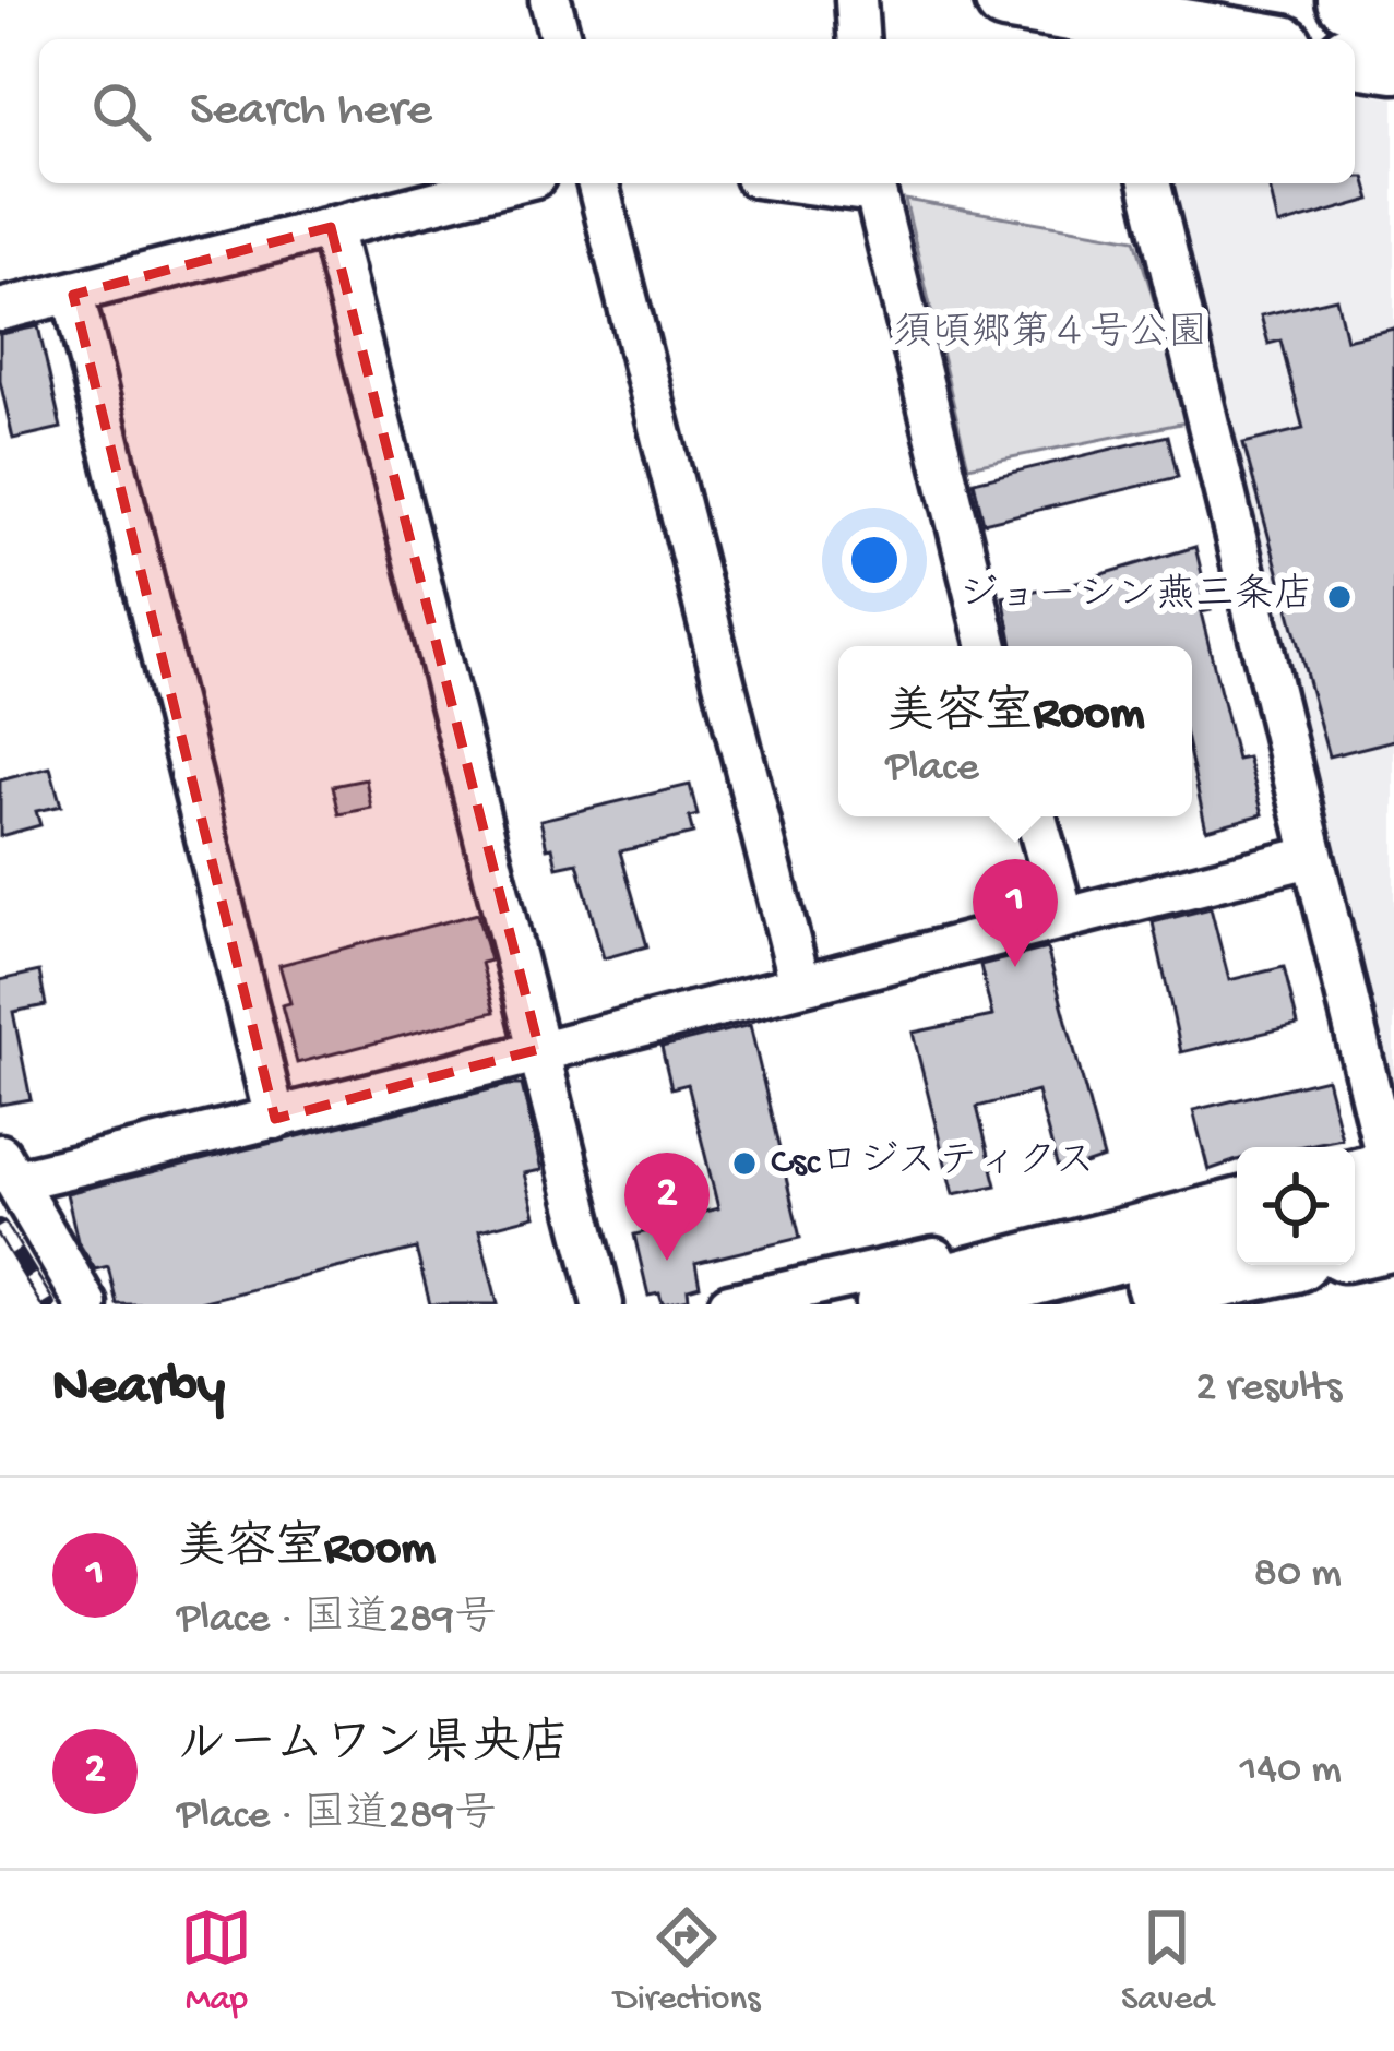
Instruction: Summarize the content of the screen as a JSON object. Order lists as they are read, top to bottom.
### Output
{
  "parks": ["須頃郷第４号公園"],
  "places": ["ジョーシン燕三条店", "Cscロジスティクス"],
  "page": {
    "search": "Search here",
    "popup": ["美容室Room", "Place"],
    "pins": ["1", "2"],
    "heading": ["Nearby", "2 results"],
    "list": [
      {
        "mark": "1",
        "name": "美容室Room",
        "note": "Place · 国道289号",
        "value": "80 m"
      },
      {
        "mark": "2",
        "name": "ルームワン県央店",
        "note": "Place · 国道289号",
        "value": "140 m"
      }
    ],
    "nav": ["Map", "Directions", "Saved"]
  }
}
